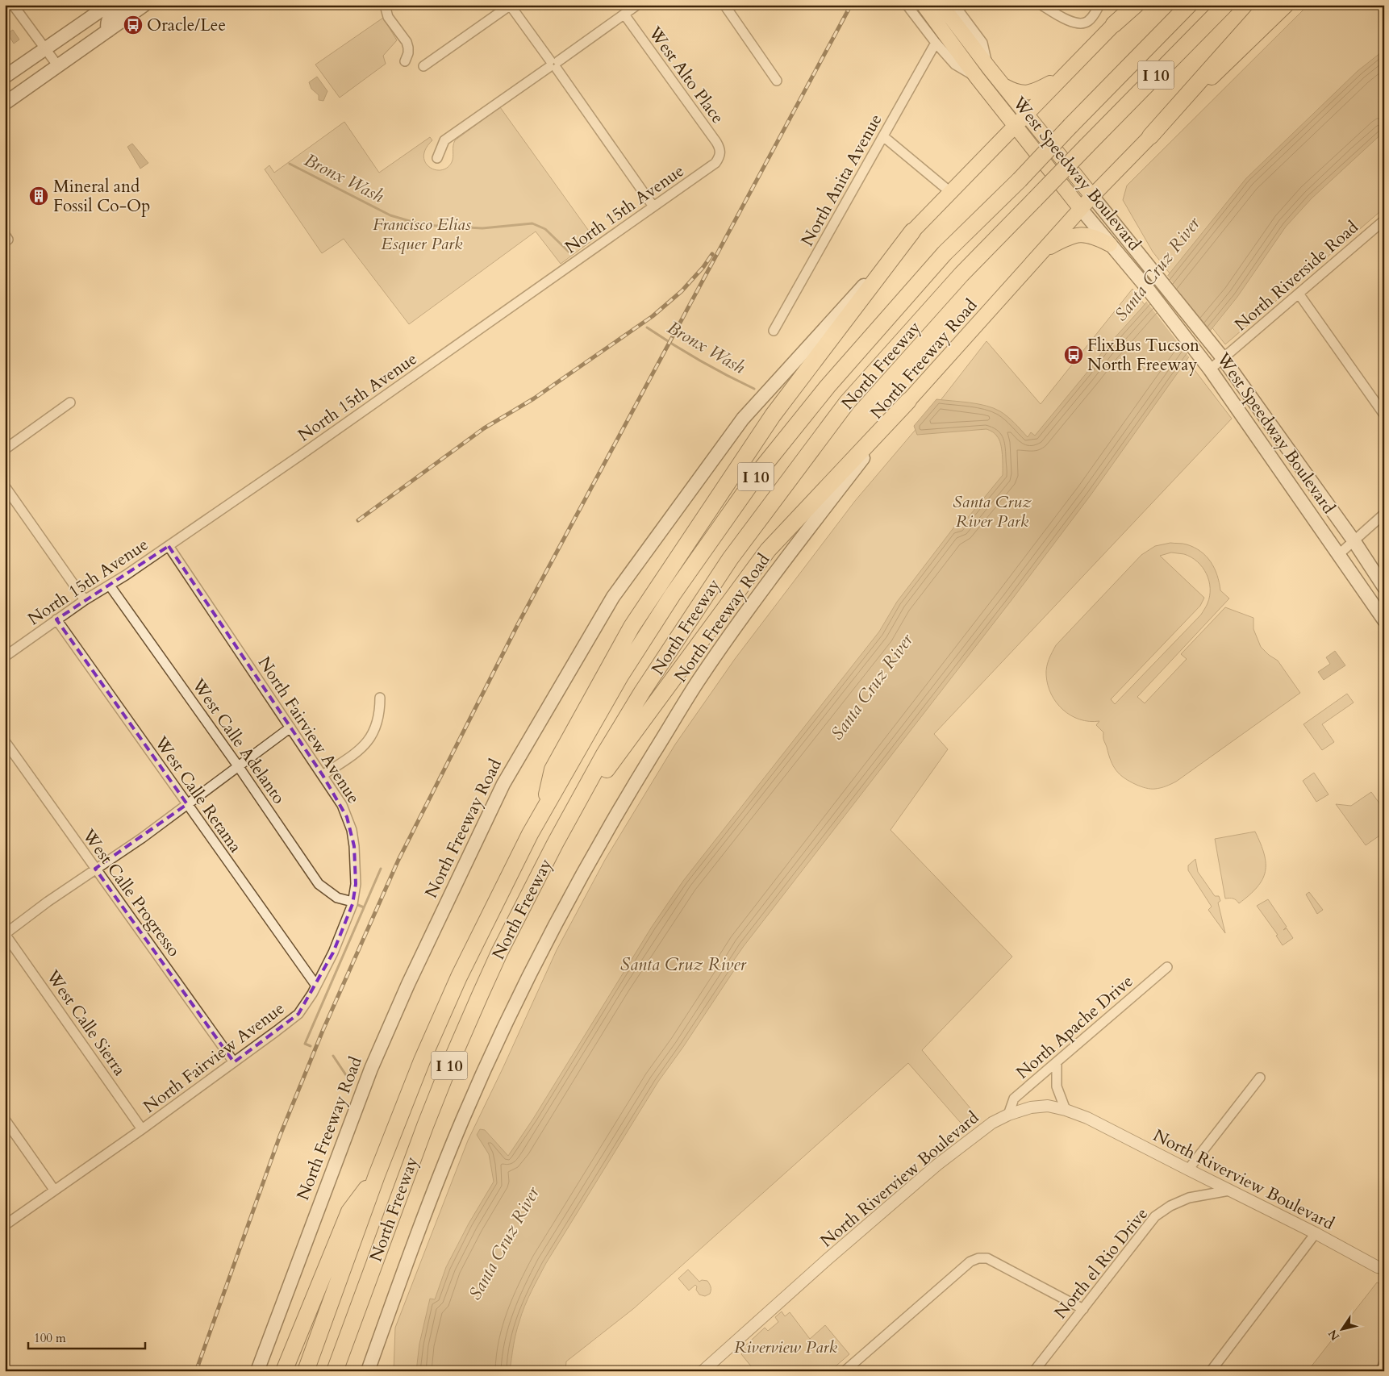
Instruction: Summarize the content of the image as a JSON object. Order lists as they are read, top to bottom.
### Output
{
  "streets": {
    "highway": ["I 10", "North Freeway"],
    "main road": ["West Speedway Boulevard", "North Freeway Road"],
    "street": [
      "West Alto Place",
      "North Anita Avenue",
      "North 15th Avenue",
      "North Riverside Road",
      "North Fairview Avenue",
      "West Calle Adelanto",
      "West Calle Retama",
      "West Calle Progresso",
      "West Calle Sierra",
      "North Apache Drive",
      "North Riverview Boulevard",
      "North el Rio Drive"
    ]
  },
  "crossings": [
    ["West Alto Place", "North 15th Avenue"],
    ["West Speedway Boulevard", "North Riverside Road"],
    ["West Speedway Boulevard", "North Freeway Road"],
    ["North 15th Avenue", "North Fairview Avenue"],
    ["North 15th Avenue", "West Calle Adelanto"],
    ["North 15th Avenue", "West Calle Retama"],
    ["North Fairview Avenue", "West Calle Adelanto"],
    ["North Fairview Avenue", "West Calle Retama"],
    ["North Fairview Avenue", "West Calle Progresso"],
    ["North Fairview Avenue", "West Calle Sierra"],
    ["North Apache Drive", "North Riverview Boulevard"],
    ["North Riverview Boulevard", "North el Rio Drive"]
  ],
  "water": ["Bronx Wash", "Santa Cruz River"],
  "parks": ["Francisco Elias Esquer Park", "Santa Cruz River Park", "Riverview Park"],
  "places": {
    "bus stop": ["Oracle/Lee", "FlixBus Tucson North Freeway"],
    "building": ["Mineral and Fossil Co-Op"]
  },
  "scale_bar": "100 m",
  "north": "bottom left"
}
